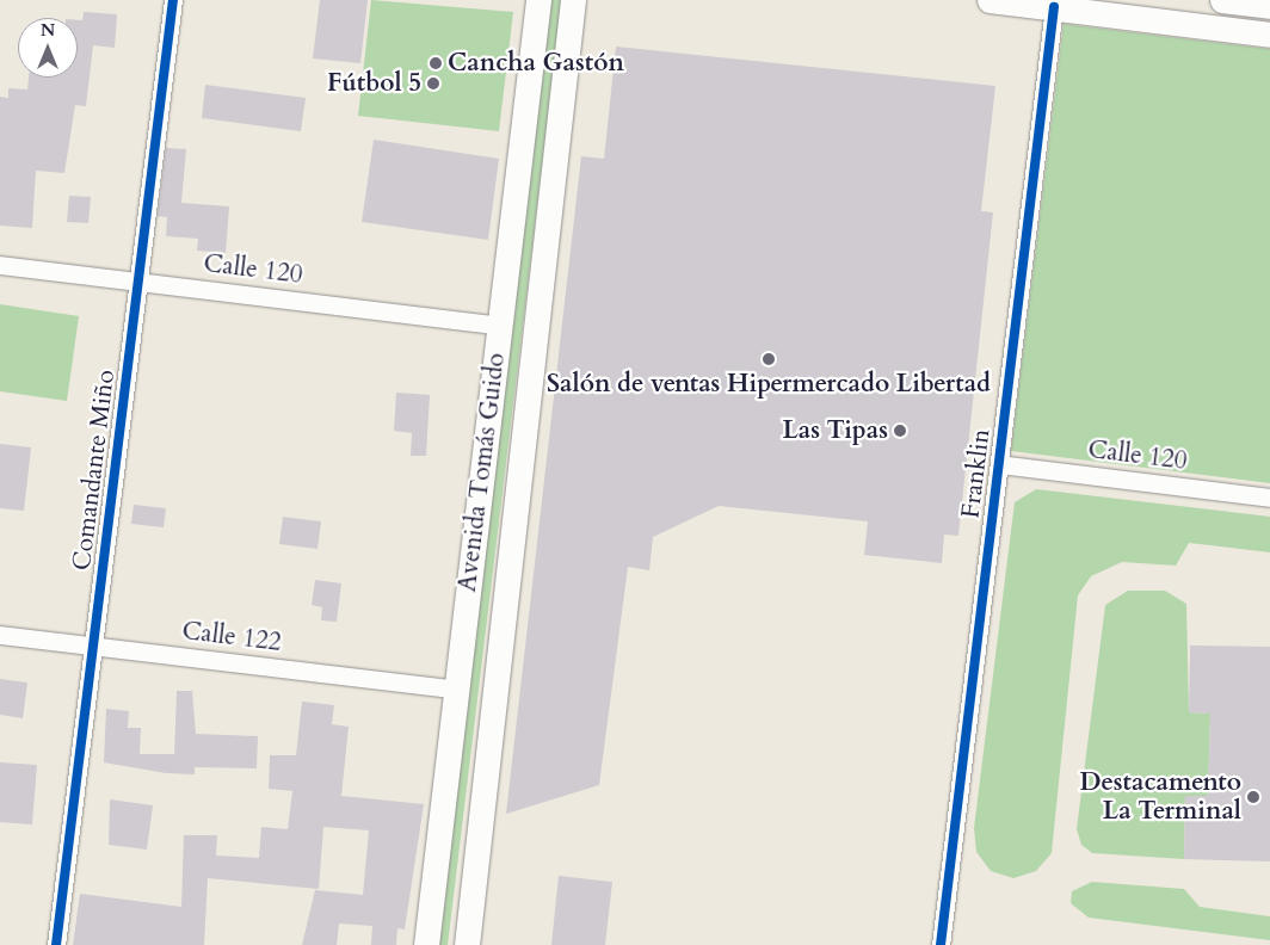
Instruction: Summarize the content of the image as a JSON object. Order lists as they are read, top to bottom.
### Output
{
  "streets": {
    "main road": ["Avenida Tomás Guido"],
    "street": [
      "Calle 120",
      "Comandante Miño",
      "Franklin",
      "Calle 122"
    ]
  },
  "crossings": [
    ["Calle 120", "Comandante Miño"],
    ["Calle 120", "Avenida Tomás Guido"],
    ["Calle 120", "Franklin"],
    ["Comandante Miño", "Calle 122"],
    ["Avenida Tomás Guido", "Calle 122"]
  ],
  "places": [
    "Cancha Gastón",
    "Fútbol 5",
    "Salón de ventas Hipermercado Libertad",
    "Las Tipas",
    "Destacamento La Terminal"
  ],
  "north": "top"
}
